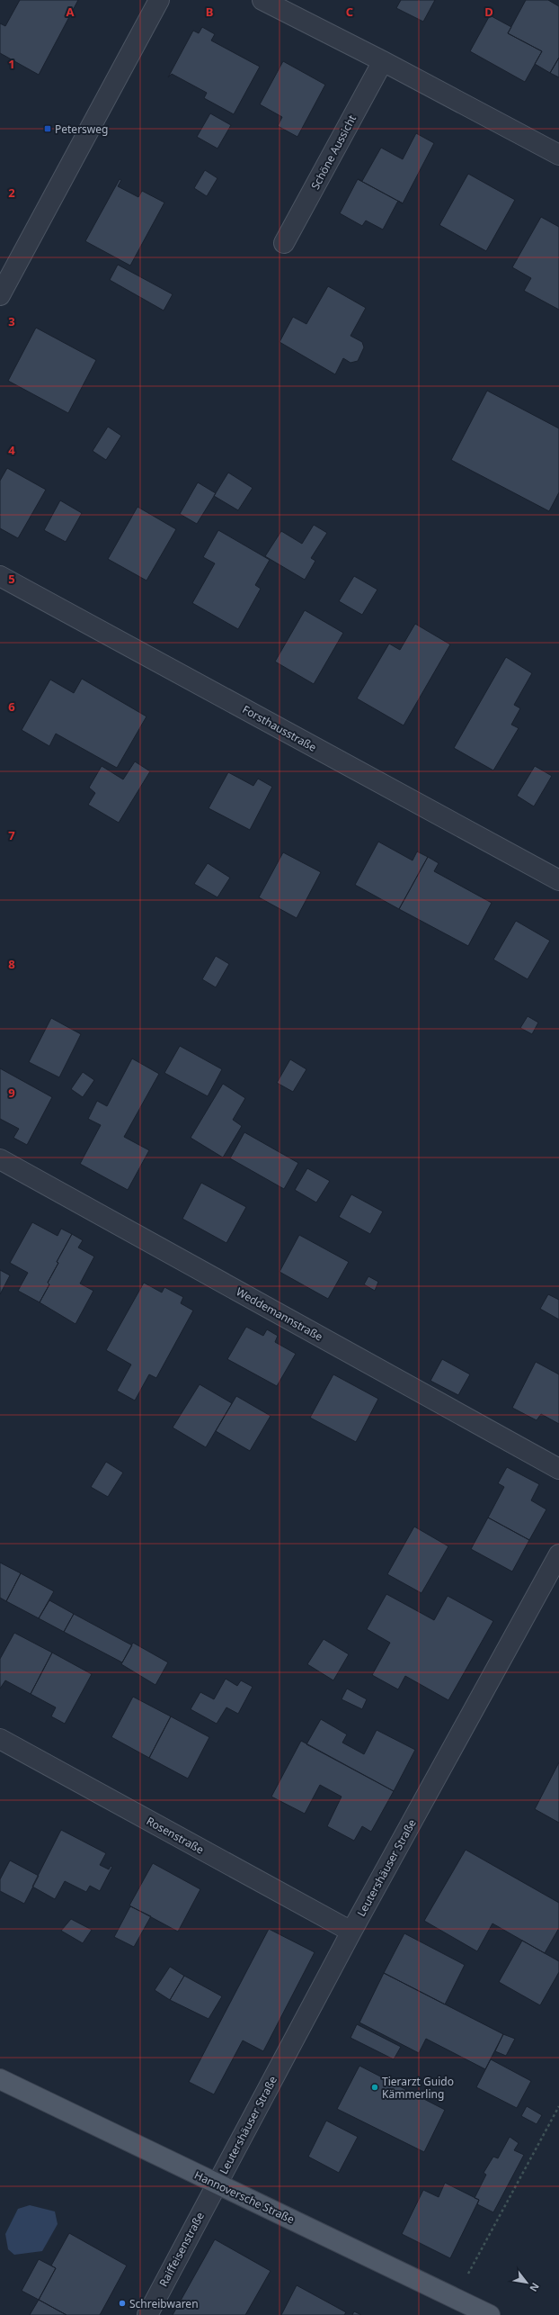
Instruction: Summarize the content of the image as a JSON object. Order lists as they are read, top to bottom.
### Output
{
  "streets": {
    "main road": ["Hannoversche Straße"],
    "street": [
      "Schöne Aussicht",
      "Forsthausstraße",
      "Weddemannstraße",
      "Rosenstraße",
      "Leutershäuser Straße",
      "Raiffeisenstraße"
    ]
  },
  "crossings": [
    ["Rosenstraße", "Leutershäuser Straße"],
    ["Leutershäuser Straße", "Hannoversche Straße"],
    ["Leutershäuser Straße", "Raiffeisenstraße"],
    ["Hannoversche Straße", "Raiffeisenstraße"]
  ],
  "places": {
    "transit": ["Petersweg"],
    "other": ["Tierarzt Guido Kämmerling", "Schreibwaren"]
  },
  "north": "bottom right",
  "grid": {
    "columns": [
      "A",
      "B",
      "C",
      "D"
    ],
    "rows": [
      "1",
      "2",
      "3",
      "4",
      "5",
      "6",
      "7",
      "8",
      "9"
    ]
  }
}
